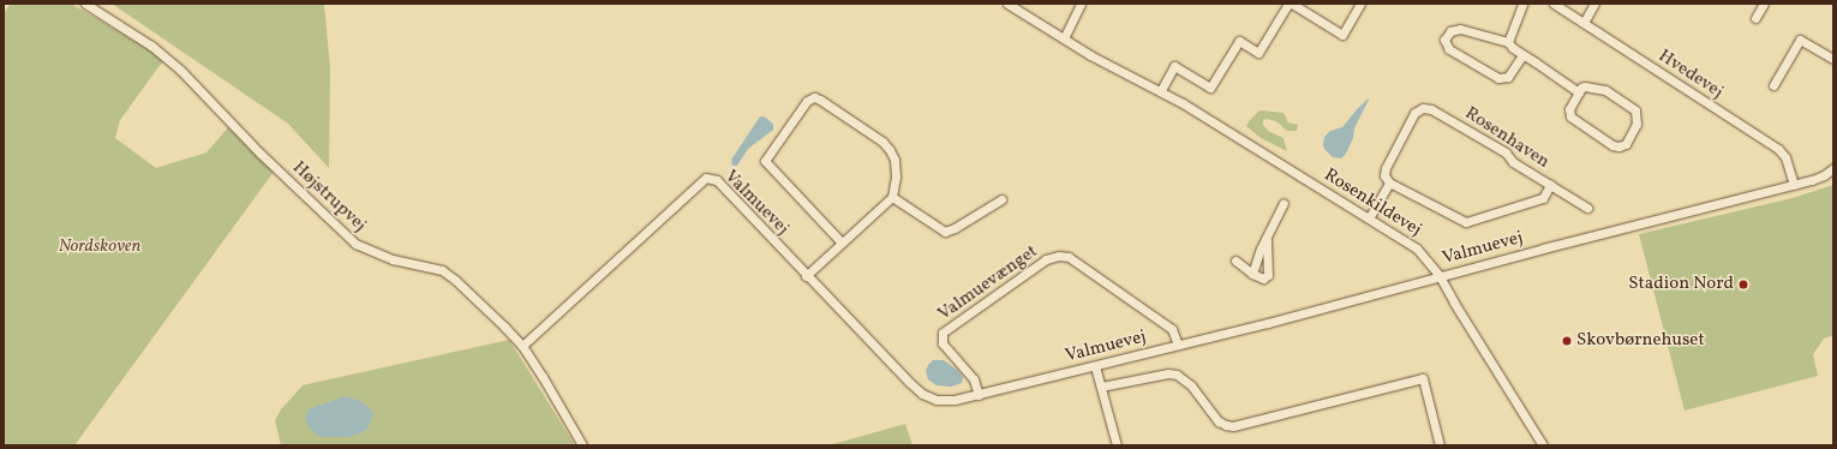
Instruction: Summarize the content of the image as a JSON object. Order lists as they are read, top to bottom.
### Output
{
  "streets": {
    "street": [
      "Hvedevej",
      "Rosenhaven",
      "Højstrupvej",
      "Valmuevej",
      "Rosenkildevej",
      "Valmuevænget"
    ]
  },
  "crossings": [
    ["Hvedevej", "Valmuevej"],
    ["Rosenhaven", "Rosenkildevej"],
    ["Højstrupvej", "Valmuevej"],
    ["Valmuevej", "Rosenkildevej"],
    ["Valmuevej", "Valmuevænget"]
  ],
  "parks": ["Nordskoven"],
  "places": ["Stadion Nord", "Skovbørnehuset"]
}
